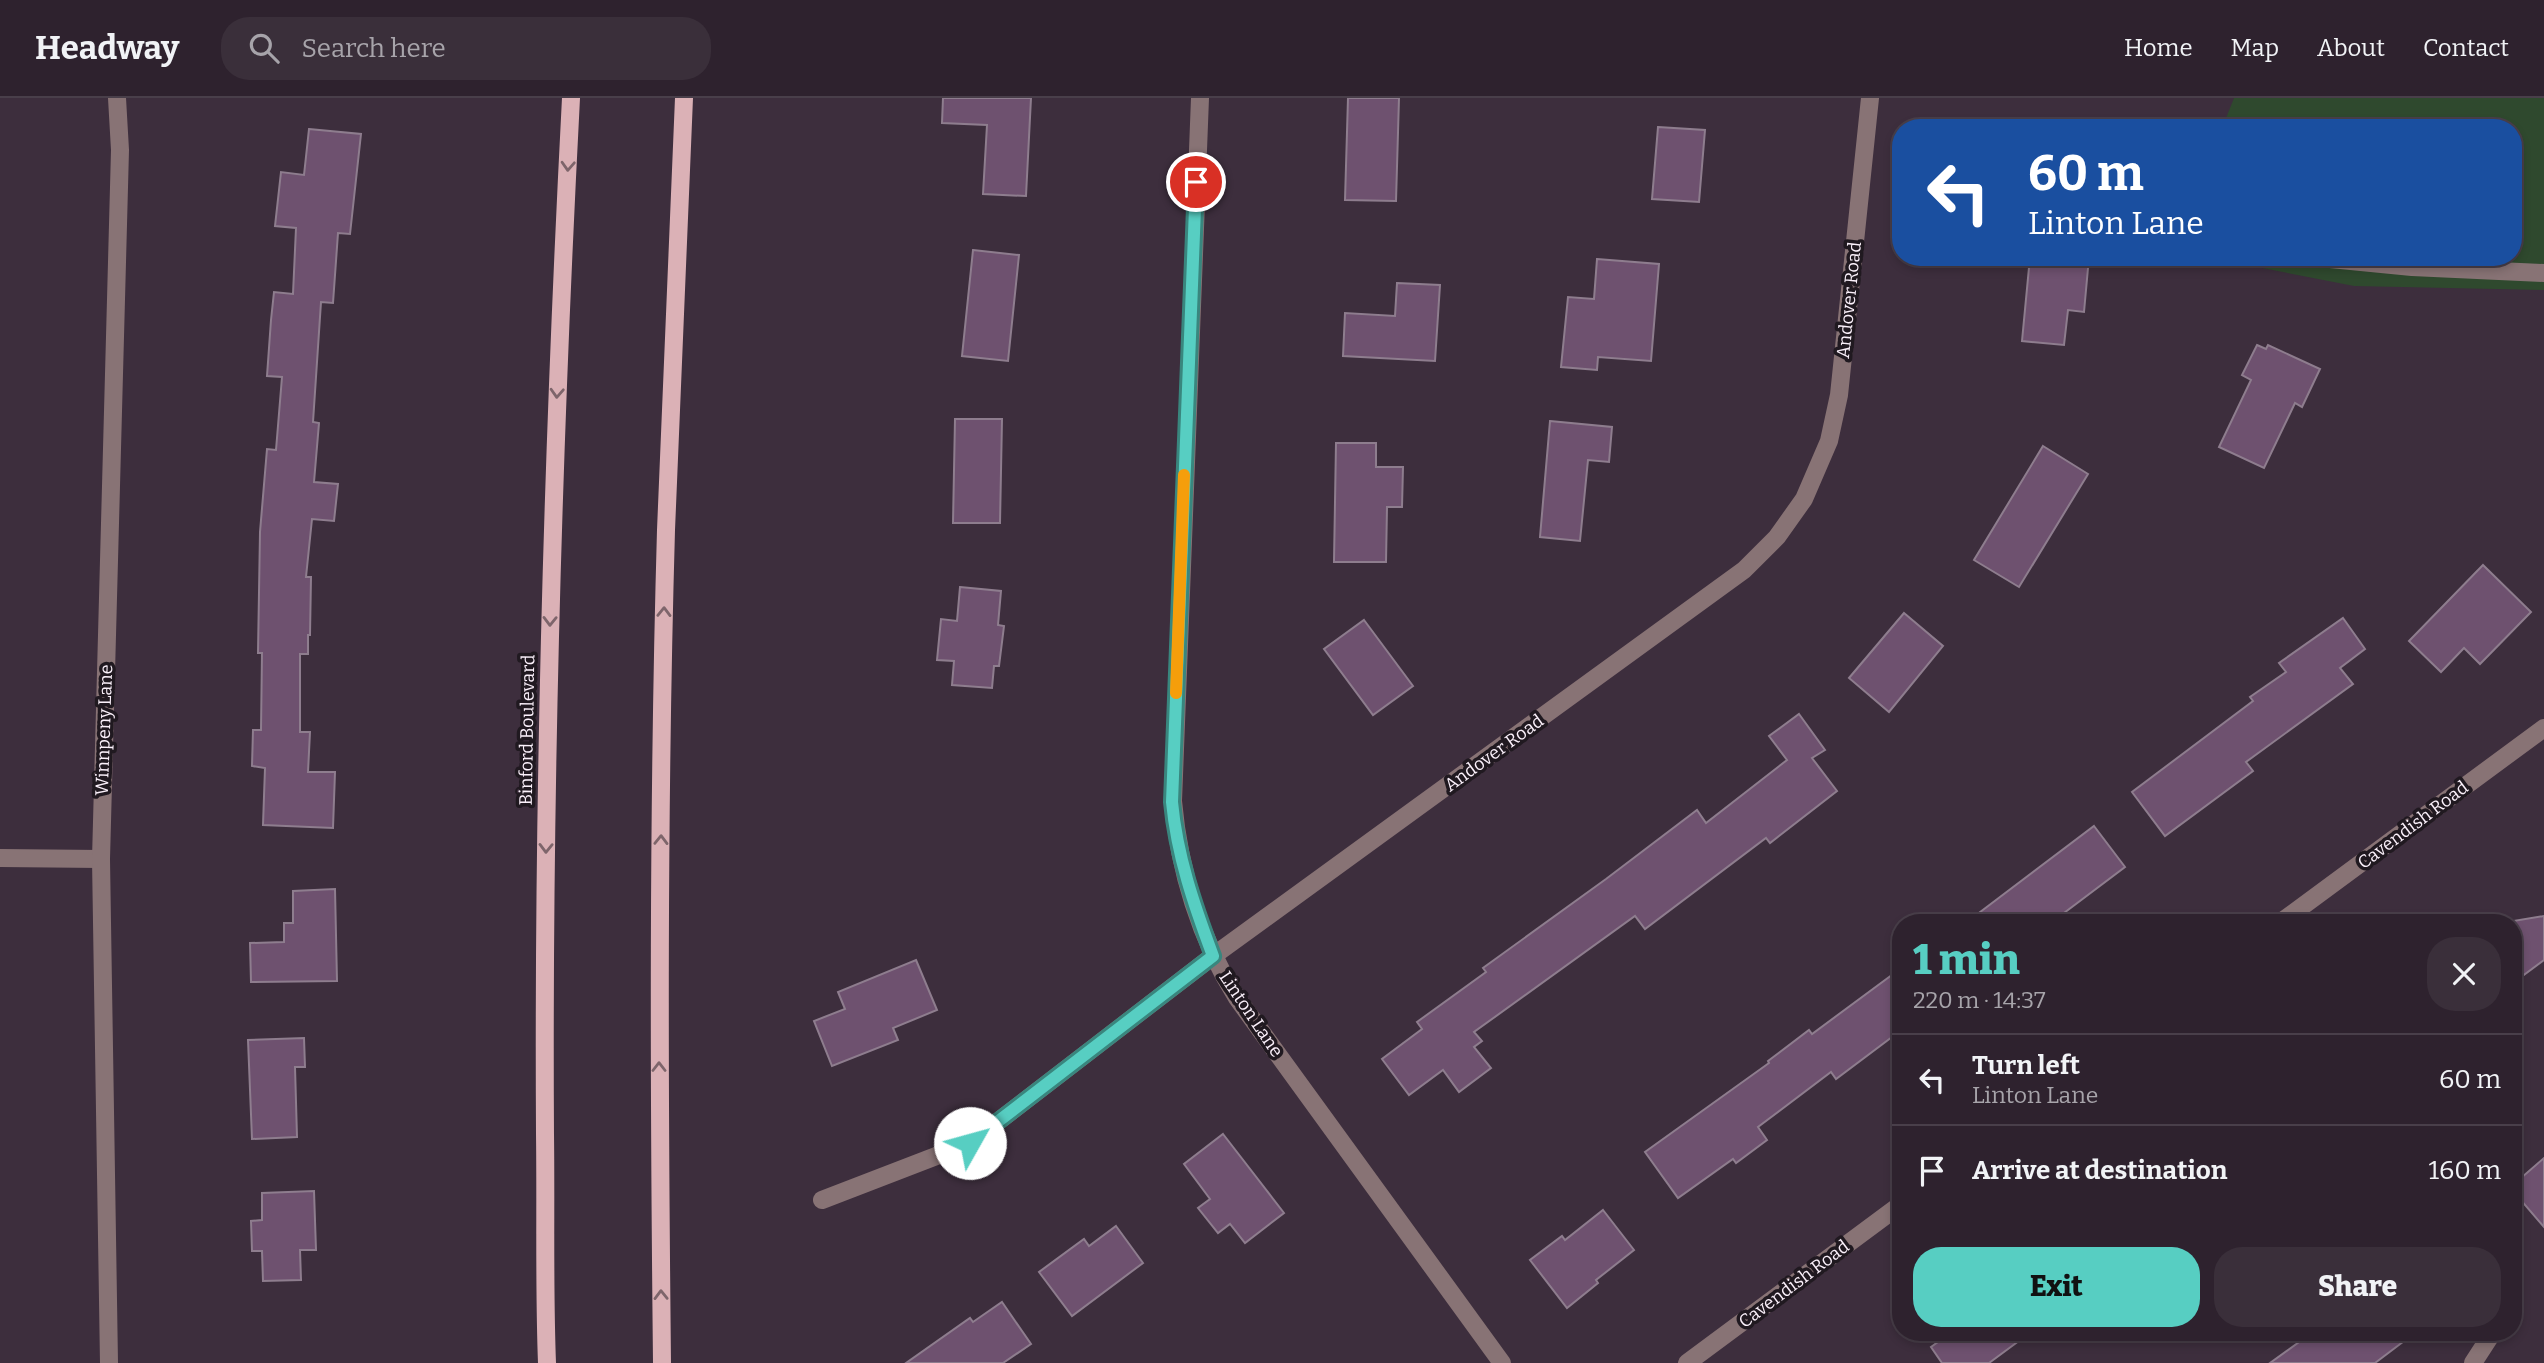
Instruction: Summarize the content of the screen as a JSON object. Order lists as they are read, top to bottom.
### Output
{
  "streets": {
    "main road": ["Binford Boulevard"],
    "street": [
      "Andover Road",
      "Winnpeny Lane",
      "Cavendish Road",
      "Linton Lane"
    ]
  },
  "crossings": [
    ["Andover Road", "Linton Lane"]
  ],
  "page": {
    "header": "Headway",
    "search": "Search here",
    "nav": [
      "Home",
      "Map",
      "About",
      "Contact"
    ],
    "turn": ["60 m", "Linton Lane"],
    "heading": ["1 min", "220 m · 14:37"],
    "list": [
      {
        "name": "Turn left",
        "note": "Linton Lane",
        "value": "60 m"
      },
      {
        "name": "Arrive at destination",
        "value": "160 m"
      }
    ],
    "buttons": ["Exit", "Share"]
  }
}
